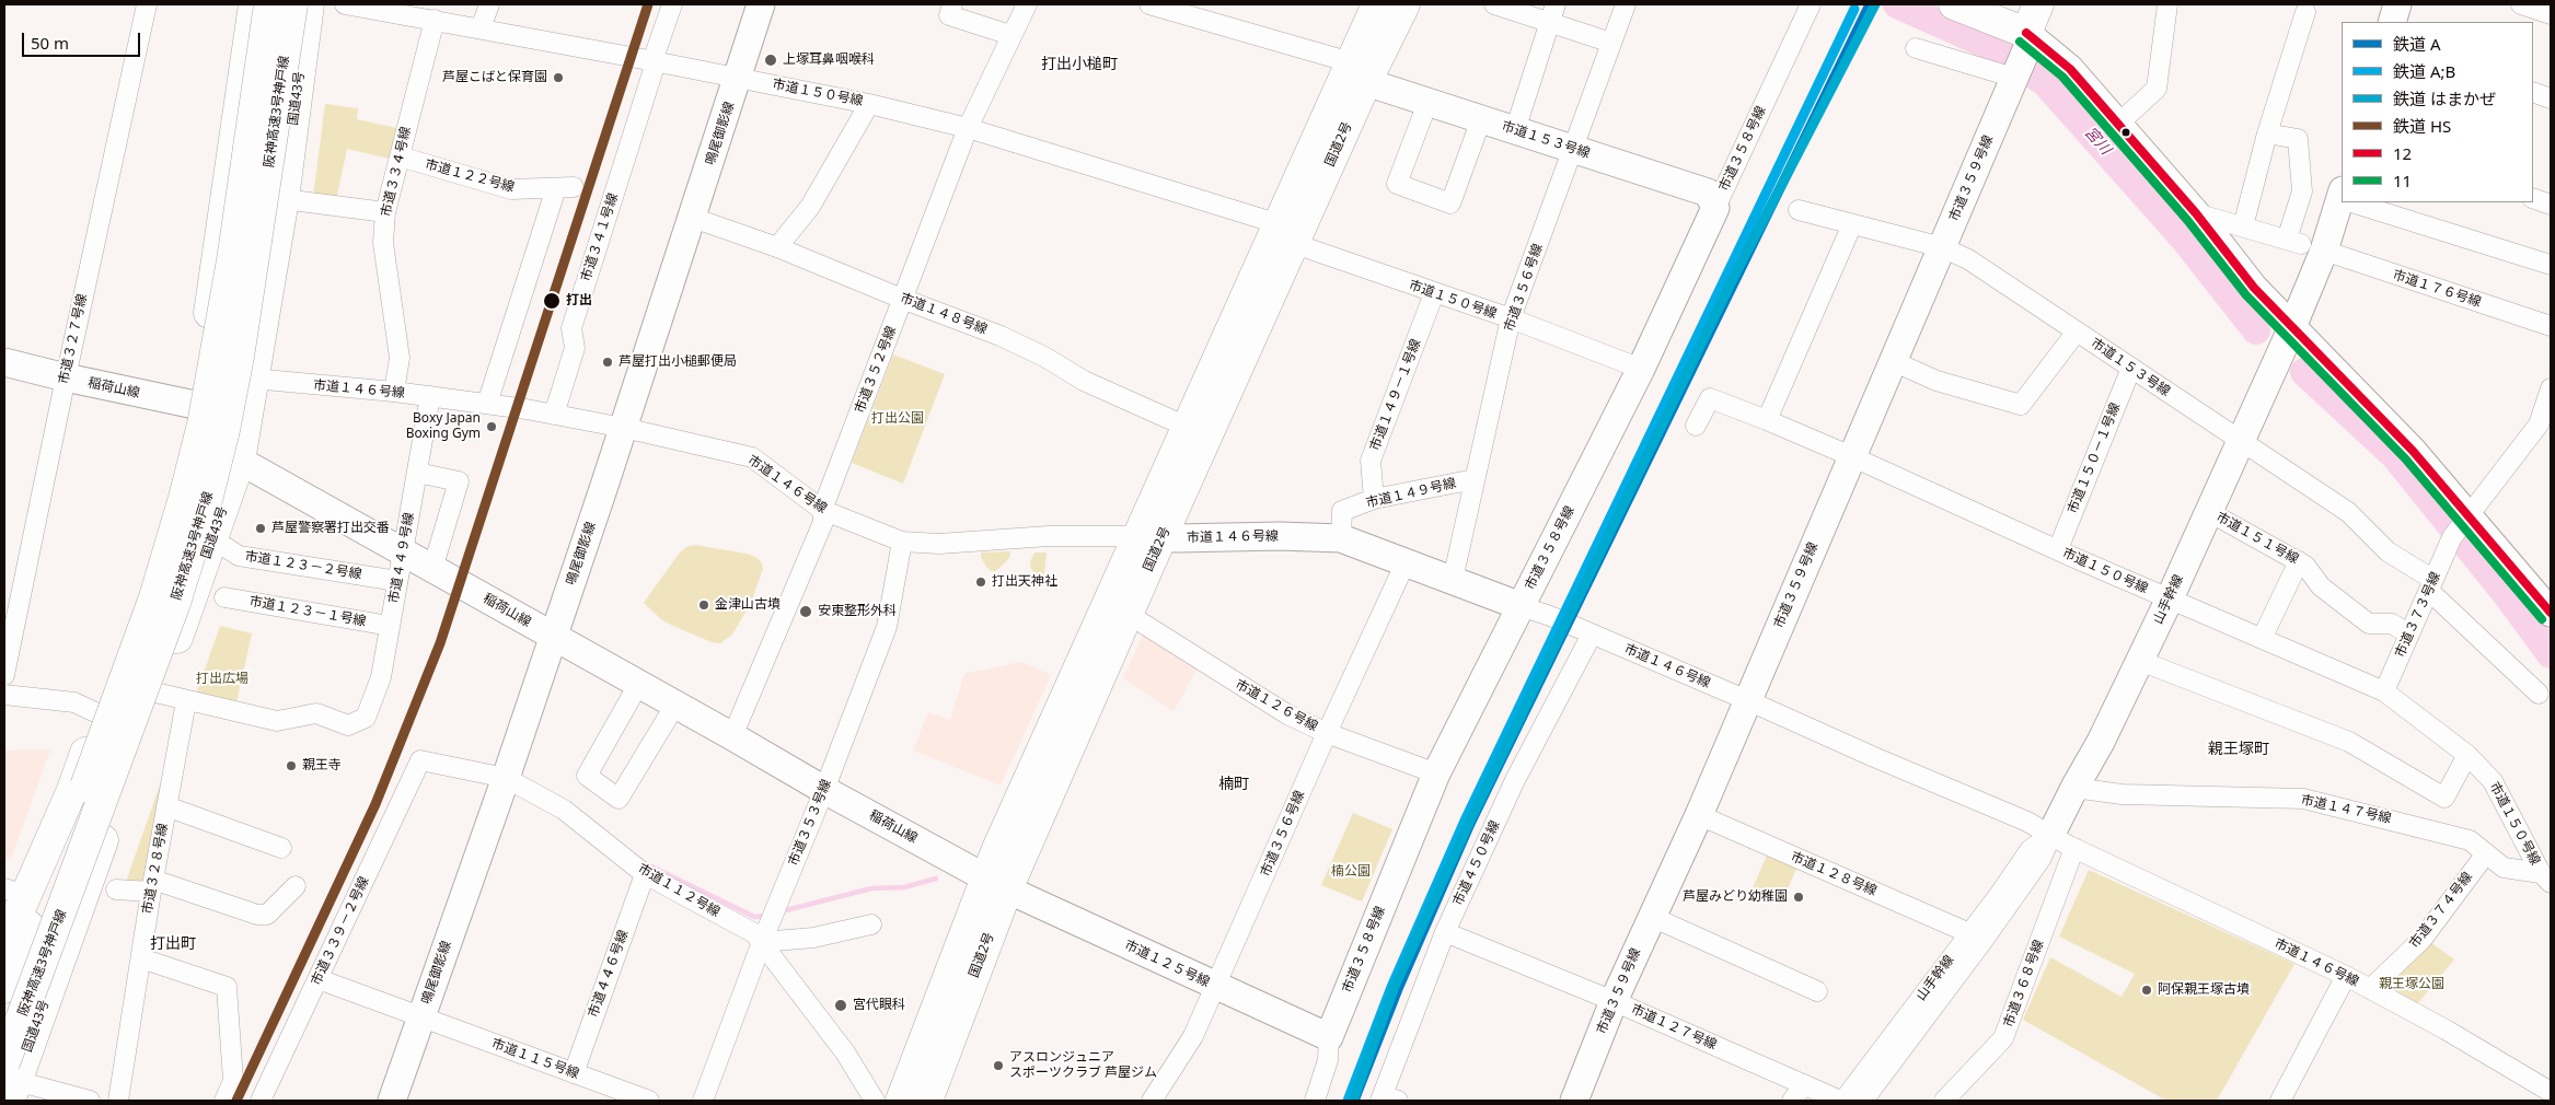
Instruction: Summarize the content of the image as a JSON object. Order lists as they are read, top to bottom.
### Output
{
  "streets": {
    "main road": ["国道43号", "阪神高速3号神戸線", "国道2号"],
    "street": [
      "市道１５０号線",
      "鳴尾御影線",
      "市道１５３号線",
      "市道３５８号線",
      "市道３３４号線",
      "市道１２２号線",
      "市道３５９号線",
      "市道３４１号線",
      "市道３５６号線",
      "市道１７６号線",
      "市道１４８号線",
      "市道３２７号線",
      "市道３５２号線",
      "稲荷山線",
      "市道１４６号線",
      "市道１４９－１号線",
      "市道１５０－１号線",
      "市道１４９号線",
      "市道１５１号線",
      "市道４４９号線",
      "市道１２３－２号線",
      "山手幹線",
      "市道１２３－１号線",
      "市道３７３号線",
      "市道１２６号線",
      "市道１４７号線",
      "市道３５３号線",
      "市道４５０号線",
      "市道３２８号線",
      "市道１２８号線",
      "市道１１２号線",
      "市道３７４号線",
      "市道３３９－２号線",
      "市道１２５号線",
      "市道４４６号線",
      "市道３６８号線",
      "市道１２７号線",
      "市道１１５号線"
    ]
  },
  "crossings": [
    ["市道１５０号線", "鳴尾御影線"],
    ["市道１５０号線", "国道2号"],
    ["市道１５０号線", "市道３５８号線"],
    ["市道１５０号線", "市道３３４号線"],
    ["市道１５０号線", "市道３５９号線"],
    ["市道１５０号線", "市道３４１号線"],
    ["市道１５０号線", "市道３５６号線"],
    ["市道１５０号線", "市道３５２号線"],
    ["市道１５０号線", "市道１４９－１号線"],
    ["市道１５０号線", "市道１５０－１号線"],
    ["市道１５０号線", "山手幹線"],
    ["市道１５０号線", "市道３７３号線"],
    ["市道１５０号線", "市道１４７号線"],
    ["国道43号", "阪神高速3号神戸線"],
    ["国道43号", "稲荷山線"],
    ["国道43号", "市道１４６号線"],
    ["国道43号", "市道１２３－２号線"],
    ["鳴尾御影線", "市道１４８号線"],
    ["鳴尾御影線", "稲荷山線"],
    ["鳴尾御影線", "市道１４６号線"],
    ["鳴尾御影線", "市道１１２号線"],
    ["鳴尾御影線", "市道１１５号線"],
    ["市道１５３号線", "国道2号"],
    ["市道１５３号線", "市道３５８号線"],
    ["市道１５３号線", "市道３５９号線"],
    ["市道１５３号線", "市道３５６号線"],
    ["市道１５３号線", "市道１５０－１号線"],
    ["市道１５３号線", "山手幹線"],
    ["市道１５３号線", "市道３７３号線"],
    ["国道2号", "市道１４８号線"],
    ["国道2号", "稲荷山線"],
    ["国道2号", "市道１４６号線"],
    ["国道2号", "市道１２６号線"],
    ["国道2号", "市道１２５号線"],
    ["市道３５８号線", "市道１４６号線"],
    ["市道３５８号線", "市道１２６号線"],
    ["市道３５８号線", "市道１２５号線"],
    ["市道３３４号線", "市道１２２号線"],
    ["市道３３４号線", "市道１４６号線"],
    ["市道１２２号線", "市道１４６号線"],
    ["市道３５９号線", "市道１４６号線"],
    ["市道３５９号線", "市道１２８号線"],
    ["市道３５９号線", "市道１２７号線"],
    ["市道３４１号線", "市道１４６号線"],
    ["市道３５６号線", "市道１４６号線"],
    ["市道３５６号線", "市道１４９号線"],
    ["市道３５６号線", "市道１２６号線"],
    ["市道３５６号線", "市道１２５号線"],
    ["市道１７６号線", "山手幹線"],
    ["市道１４８号線", "市道３５２号線"],
    ["市道３２７号線", "稲荷山線"],
    ["市道３５２号線", "稲荷山線"],
    ["市道３５２号線", "市道１４６号線"],
    ["稲荷山線", "市道４４９号線"],
    ["稲荷山線", "市道３５３号線"],
    ["稲荷山線", "市道１２５号線"],
    ["市道１４６号線", "市道１４９号線"],
    ["市道１４６号線", "市道４４９号線"],
    ["市道１４６号線", "山手幹線"],
    ["市道１４６号線", "市道３５３号線"],
    ["市道１４６号線", "市道４５０号線"],
    ["市道１４６号線", "市道３７４号線"],
    ["市道１４６号線", "市道３６８号線"],
    ["市道１４９－１号線", "市道１４９号線"],
    ["市道１５１号線", "山手幹線"],
    ["市道１５１号線", "市道３７３号線"],
    ["市道４４９号線", "市道１２３－２号線"],
    ["市道４４９号線", "市道１２３－１号線"],
    ["市道４４９号線", "市道３２８号線"],
    ["山手幹線", "市道１４７号線"],
    ["山手幹線", "市道１２８号線"],
    ["山手幹線", "市道３６８号線"],
    ["山手幹線", "市道１２７号線"],
    ["市道１４７号線", "市道３７４号線"],
    ["市道３５３号線", "市道１１２号線"],
    ["市道４５０号線", "市道１２７号線"],
    ["市道１１２号線", "市道３３９－２号線"],
    ["市道１１２号線", "市道４４６号線"],
    ["市道３３９－２号線", "市道１１５号線"],
    ["市道４４６号線", "市道１１５号線"]
  ],
  "districts": [
    "打出小槌町",
    "親王塚町",
    "楠町",
    "打出町"
  ],
  "water": ["宮川"],
  "parks": [
    "打出公園",
    "打出広場",
    "楠公園",
    "親王塚公園"
  ],
  "places": [
    "上塚耳鼻咽喉科",
    "芦屋こばと保育園",
    "打出",
    "芦屋打出小槌郵便局",
    "Boxy Japan Boxing Gym",
    "芦屋警察署打出交番",
    "打出天神社",
    "金津山古墳",
    "安東整形外科",
    "親王寺",
    "芦屋みどり幼稚園",
    "阿保親王塚古墳",
    "宮代眼科",
    "アスロンジュニア スポーツクラブ 芦屋ジム"
  ],
  "lines": [
    "rail line A",
    "rail line はまかぜ",
    "rail line HS",
    "rail line A;B",
    "transit line 12",
    "transit line 11"
  ],
  "legend": [
    "鉄道 A",
    "鉄道 A;B",
    "鉄道 はまかぜ",
    "鉄道 HS",
    "12",
    "11"
  ],
  "scale_bar": "50 m"
}
